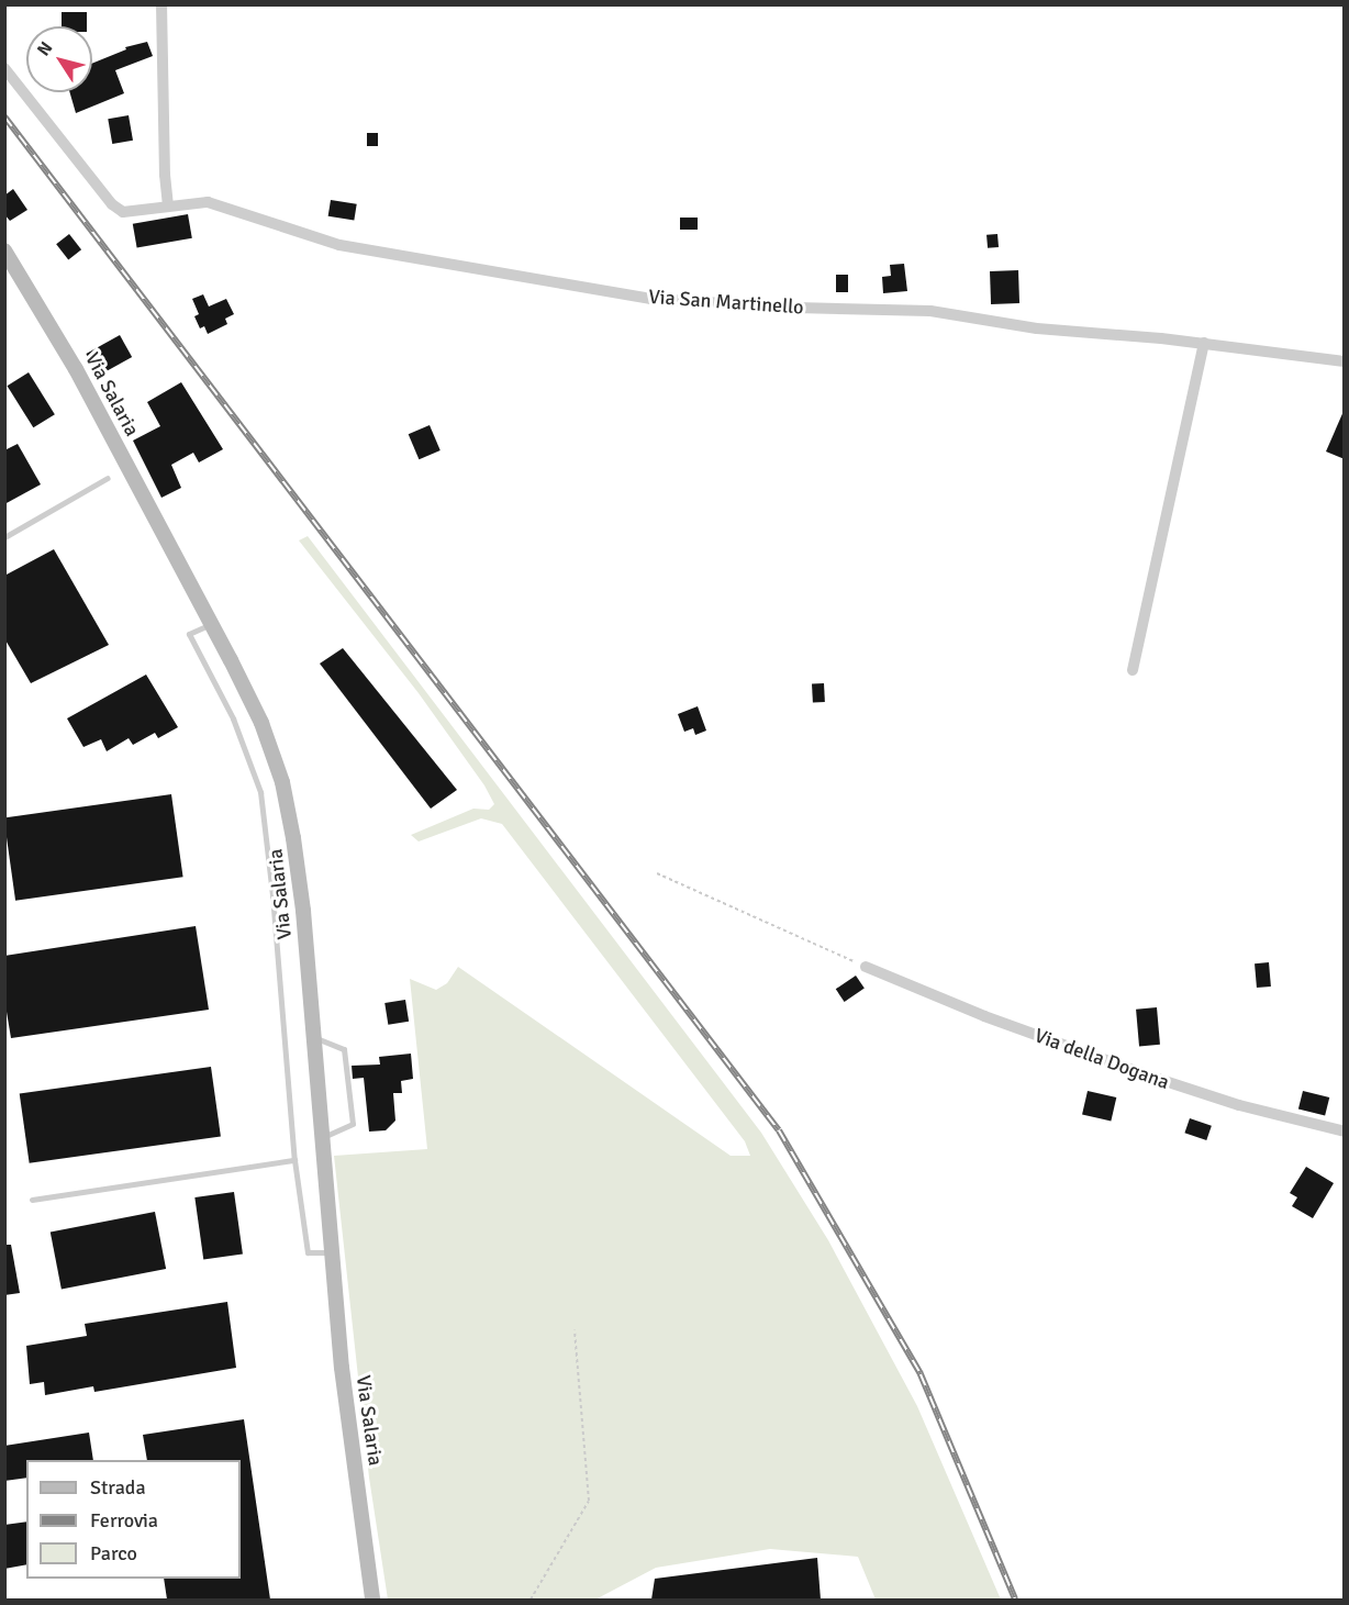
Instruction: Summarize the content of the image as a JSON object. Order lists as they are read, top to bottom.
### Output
{
  "streets": {
    "main road": ["Via Salaria"],
    "street": ["Via San Martinello", "Via della Dogana"]
  },
  "legend": ["Strada", "Ferrovia", "Parco"],
  "north": "top left"
}
